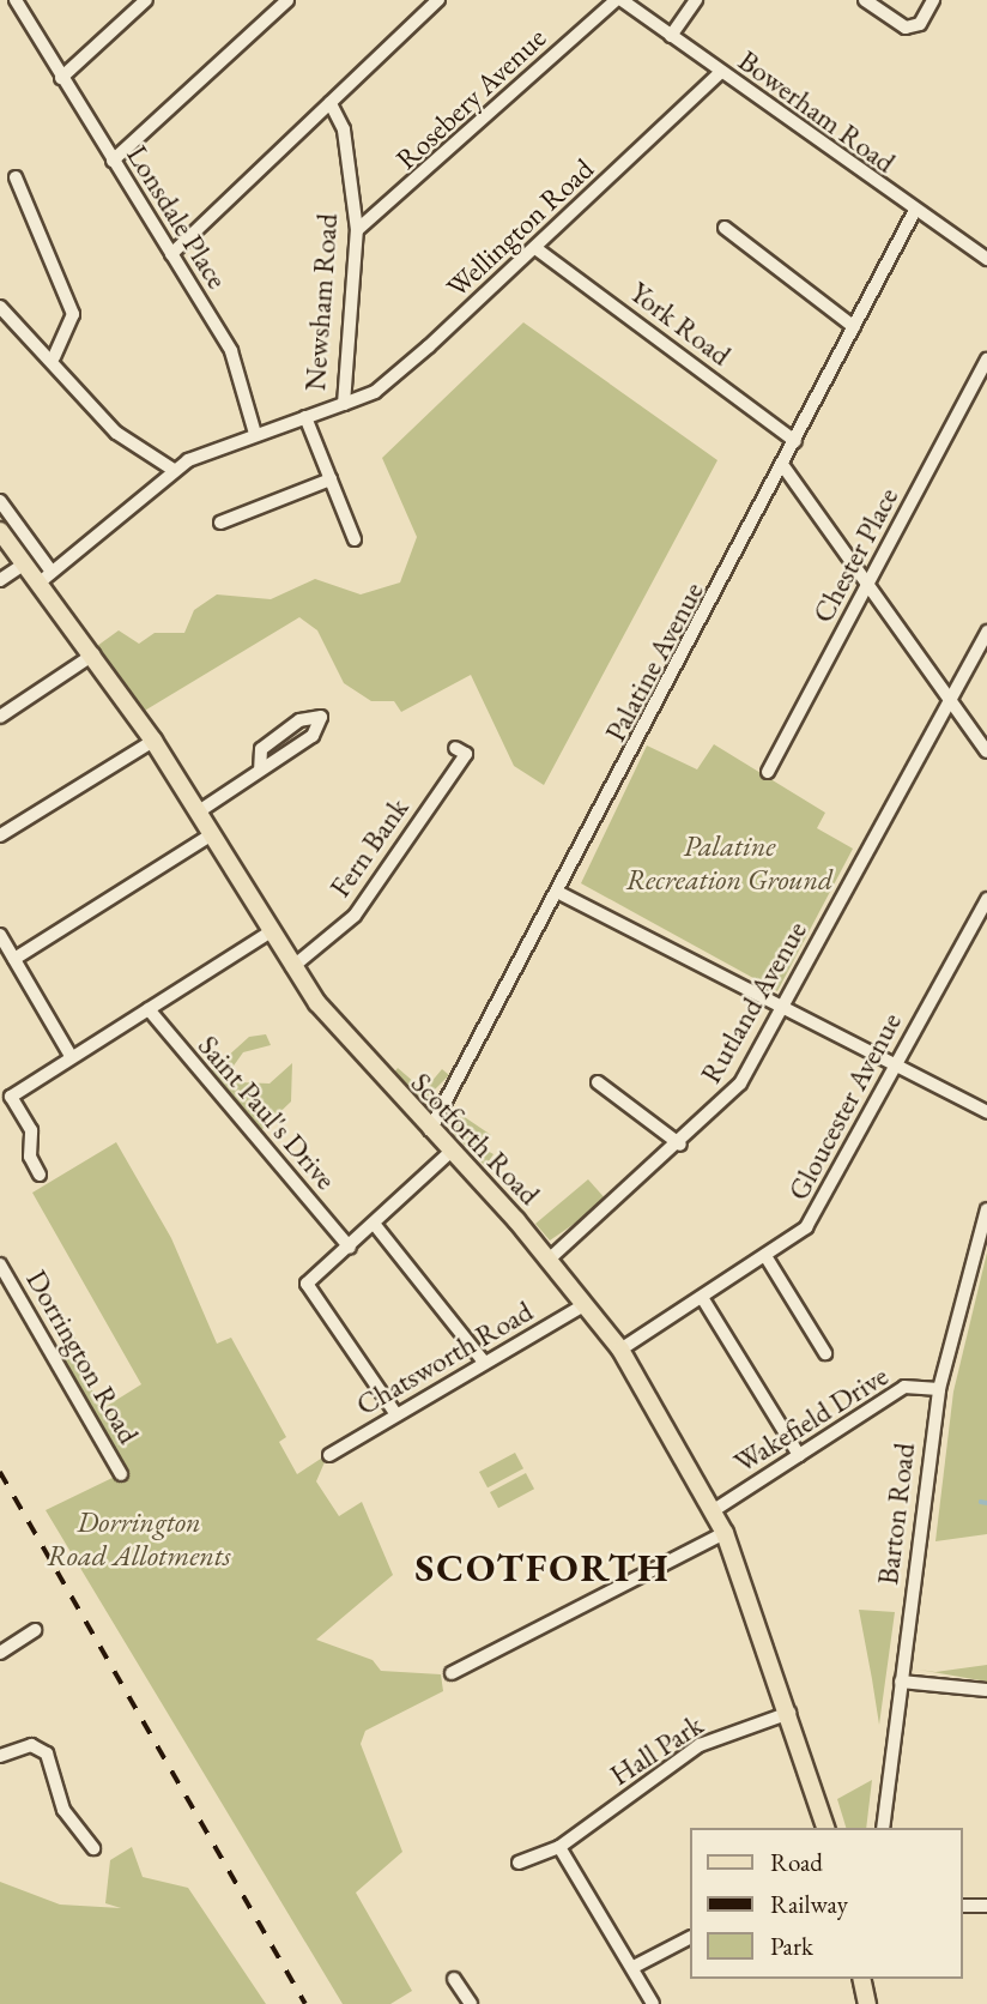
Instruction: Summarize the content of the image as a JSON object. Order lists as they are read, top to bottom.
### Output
{
  "streets": {
    "main road": ["Scotforth Road"],
    "street": [
      "Rosebery Avenue",
      "Bowerham Road",
      "Lonsdale Place",
      "Wellington Road",
      "Newsham Road",
      "York Road",
      "Chester Place",
      "Palatine Avenue",
      "Fern Bank",
      "Rutland Avenue",
      "Gloucester Avenue",
      "Saint Paul's Drive",
      "Dorrington Road",
      "Chatsworth Road",
      "Wakefield Drive",
      "Barton Road",
      "Hall Park"
    ]
  },
  "crossings": [
    ["Rosebery Avenue", "Bowerham Road"],
    ["Rosebery Avenue", "Newsham Road"],
    ["Bowerham Road", "Wellington Road"],
    ["Bowerham Road", "Palatine Avenue"],
    ["Lonsdale Place", "Newsham Road"],
    ["Wellington Road", "Newsham Road"],
    ["Wellington Road", "York Road"],
    ["Newsham Road", "Scotforth Road"],
    ["York Road", "Palatine Avenue"],
    ["Palatine Avenue", "Scotforth Road"],
    ["Fern Bank", "Scotforth Road"],
    ["Rutland Avenue", "Scotforth Road"],
    ["Gloucester Avenue", "Scotforth Road"],
    ["Scotforth Road", "Chatsworth Road"],
    ["Scotforth Road", "Wakefield Drive"],
    ["Scotforth Road", "Hall Park"],
    ["Wakefield Drive", "Barton Road"]
  ],
  "districts": ["SCOTFORTH"],
  "parks": ["Palatine Recreation Ground", "Dorrington Road Allotments"],
  "legend": ["Road", "Railway", "Park"]
}
